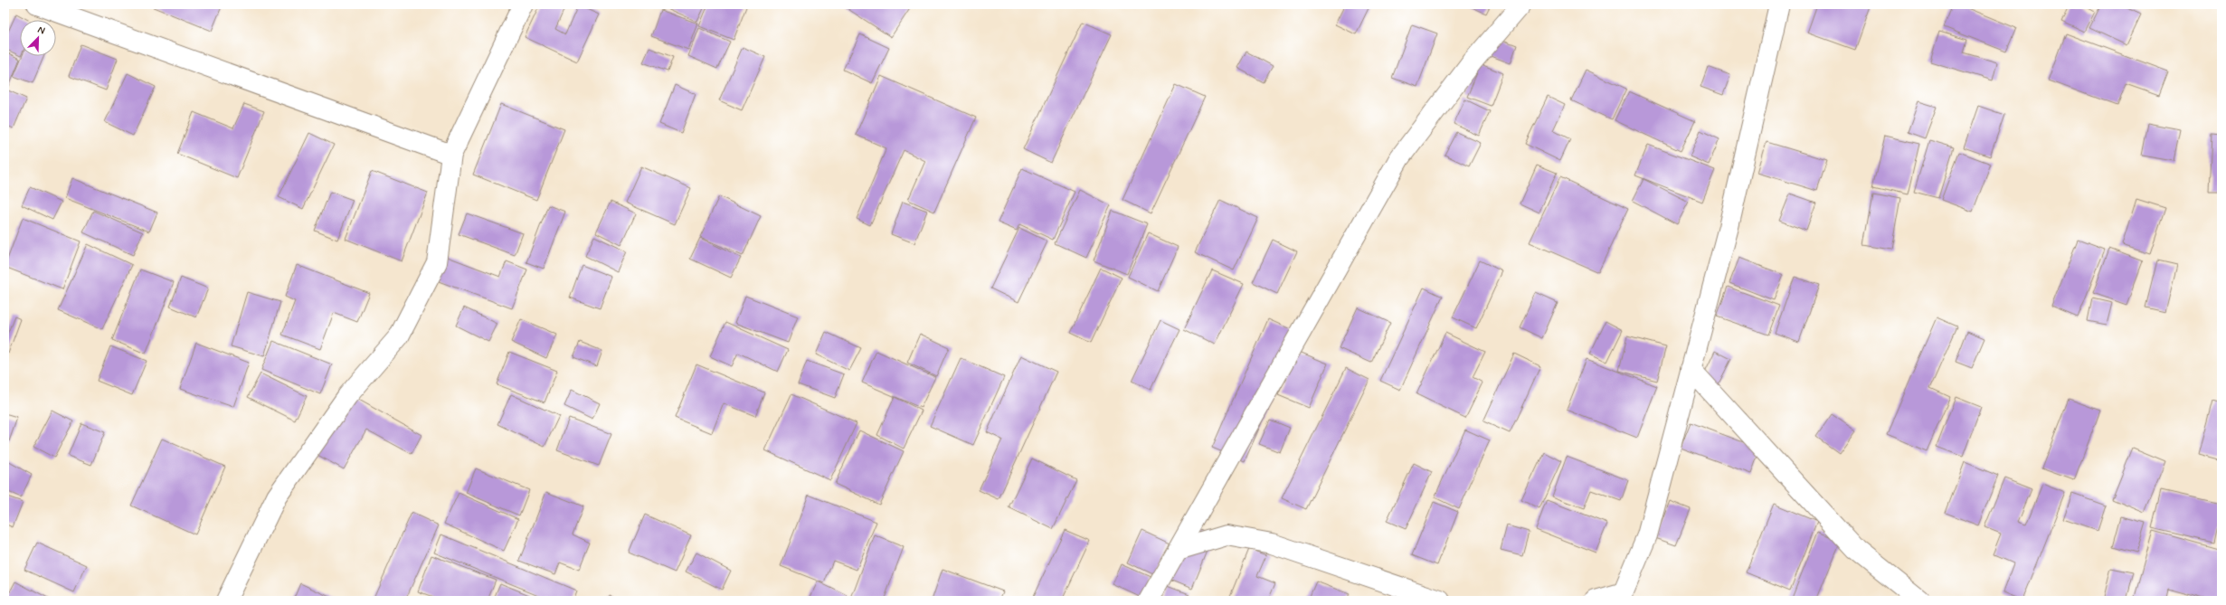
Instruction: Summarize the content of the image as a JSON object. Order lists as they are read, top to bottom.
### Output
{
  "north": "top right"
}
